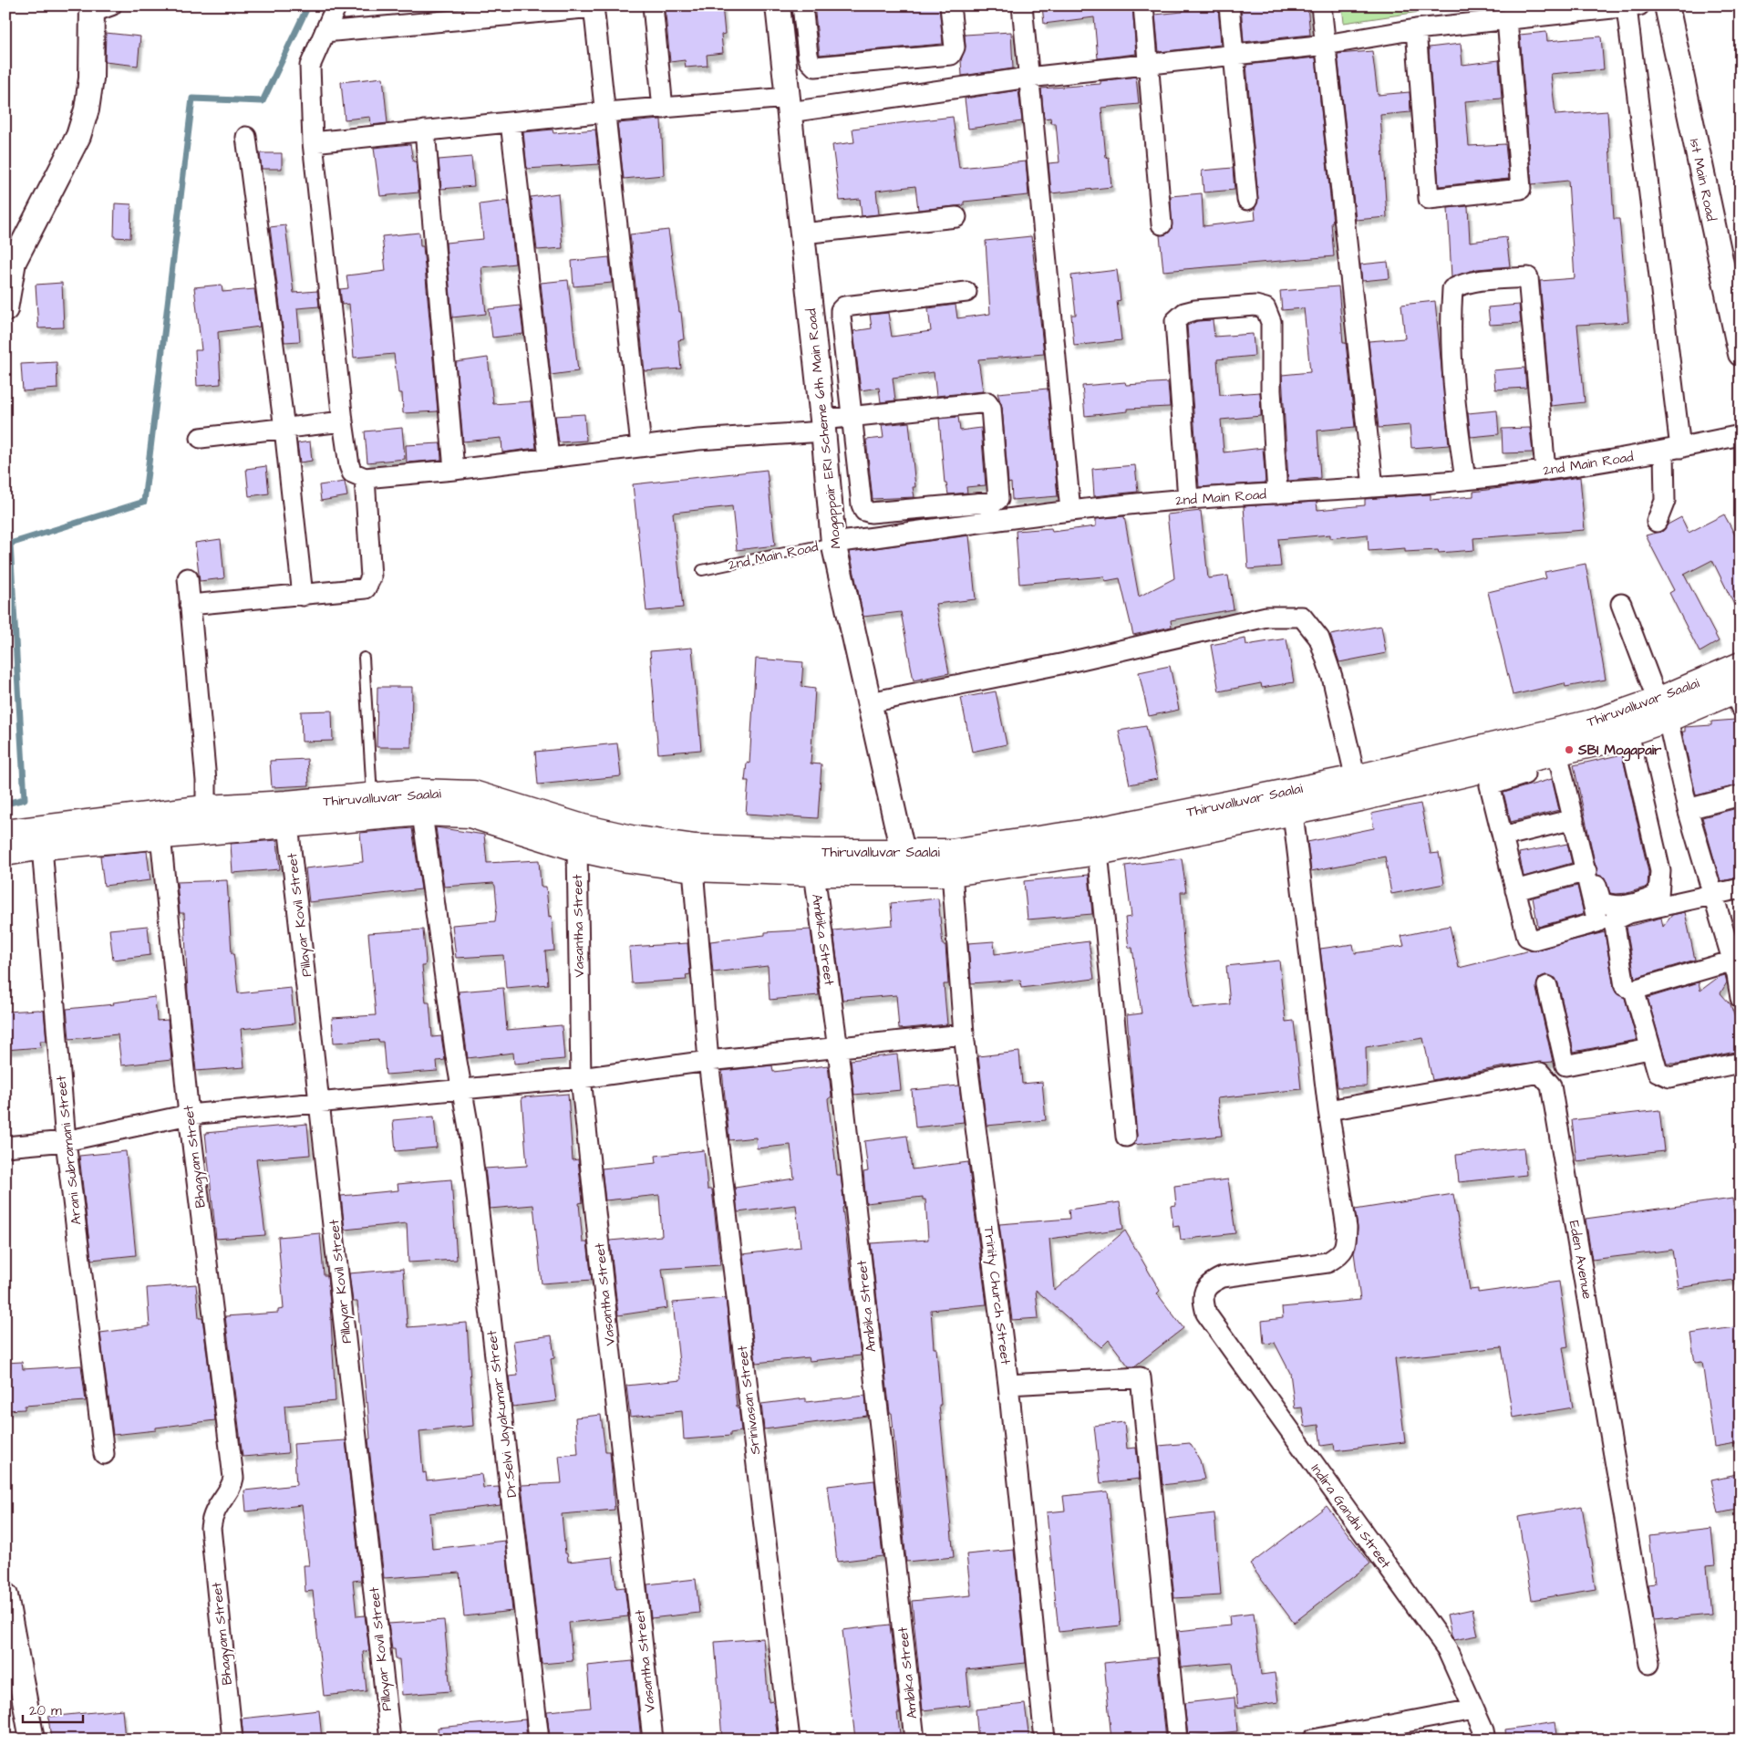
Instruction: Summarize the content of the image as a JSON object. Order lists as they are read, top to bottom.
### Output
{
  "streets": {
    "main road": ["Thiruvalluvar Saalai"],
    "street": [
      "1st Main Road",
      "Mogappair ERI Scheme 6th Main Road",
      "2nd Main Road",
      "Pillayar Kovil Street",
      "Vasantha Street",
      "Ambika Street",
      "Arani Subramani Street",
      "Bhagyam Street",
      "Eden Avenue",
      "Trinity Church Street",
      "Srinivasan Street",
      "Dr.Selvi Jayakumar Street",
      "Indira Gandhi Street"
    ]
  },
  "crossings": [
    ["Mogappair ERI Scheme 6th Main Road", "2nd Main Road"],
    ["Mogappair ERI Scheme 6th Main Road", "Thiruvalluvar Saalai"],
    ["Thiruvalluvar Saalai", "Pillayar Kovil Street"],
    ["Thiruvalluvar Saalai", "Vasantha Street"],
    ["Thiruvalluvar Saalai", "Ambika Street"],
    ["Thiruvalluvar Saalai", "Arani Subramani Street"],
    ["Thiruvalluvar Saalai", "Bhagyam Street"],
    ["Thiruvalluvar Saalai", "Trinity Church Street"],
    ["Thiruvalluvar Saalai", "Srinivasan Street"],
    ["Thiruvalluvar Saalai", "Dr.Selvi Jayakumar Street"]
  ],
  "places": ["SBI Mogapair"],
  "scale_bar": "20 m"
}
